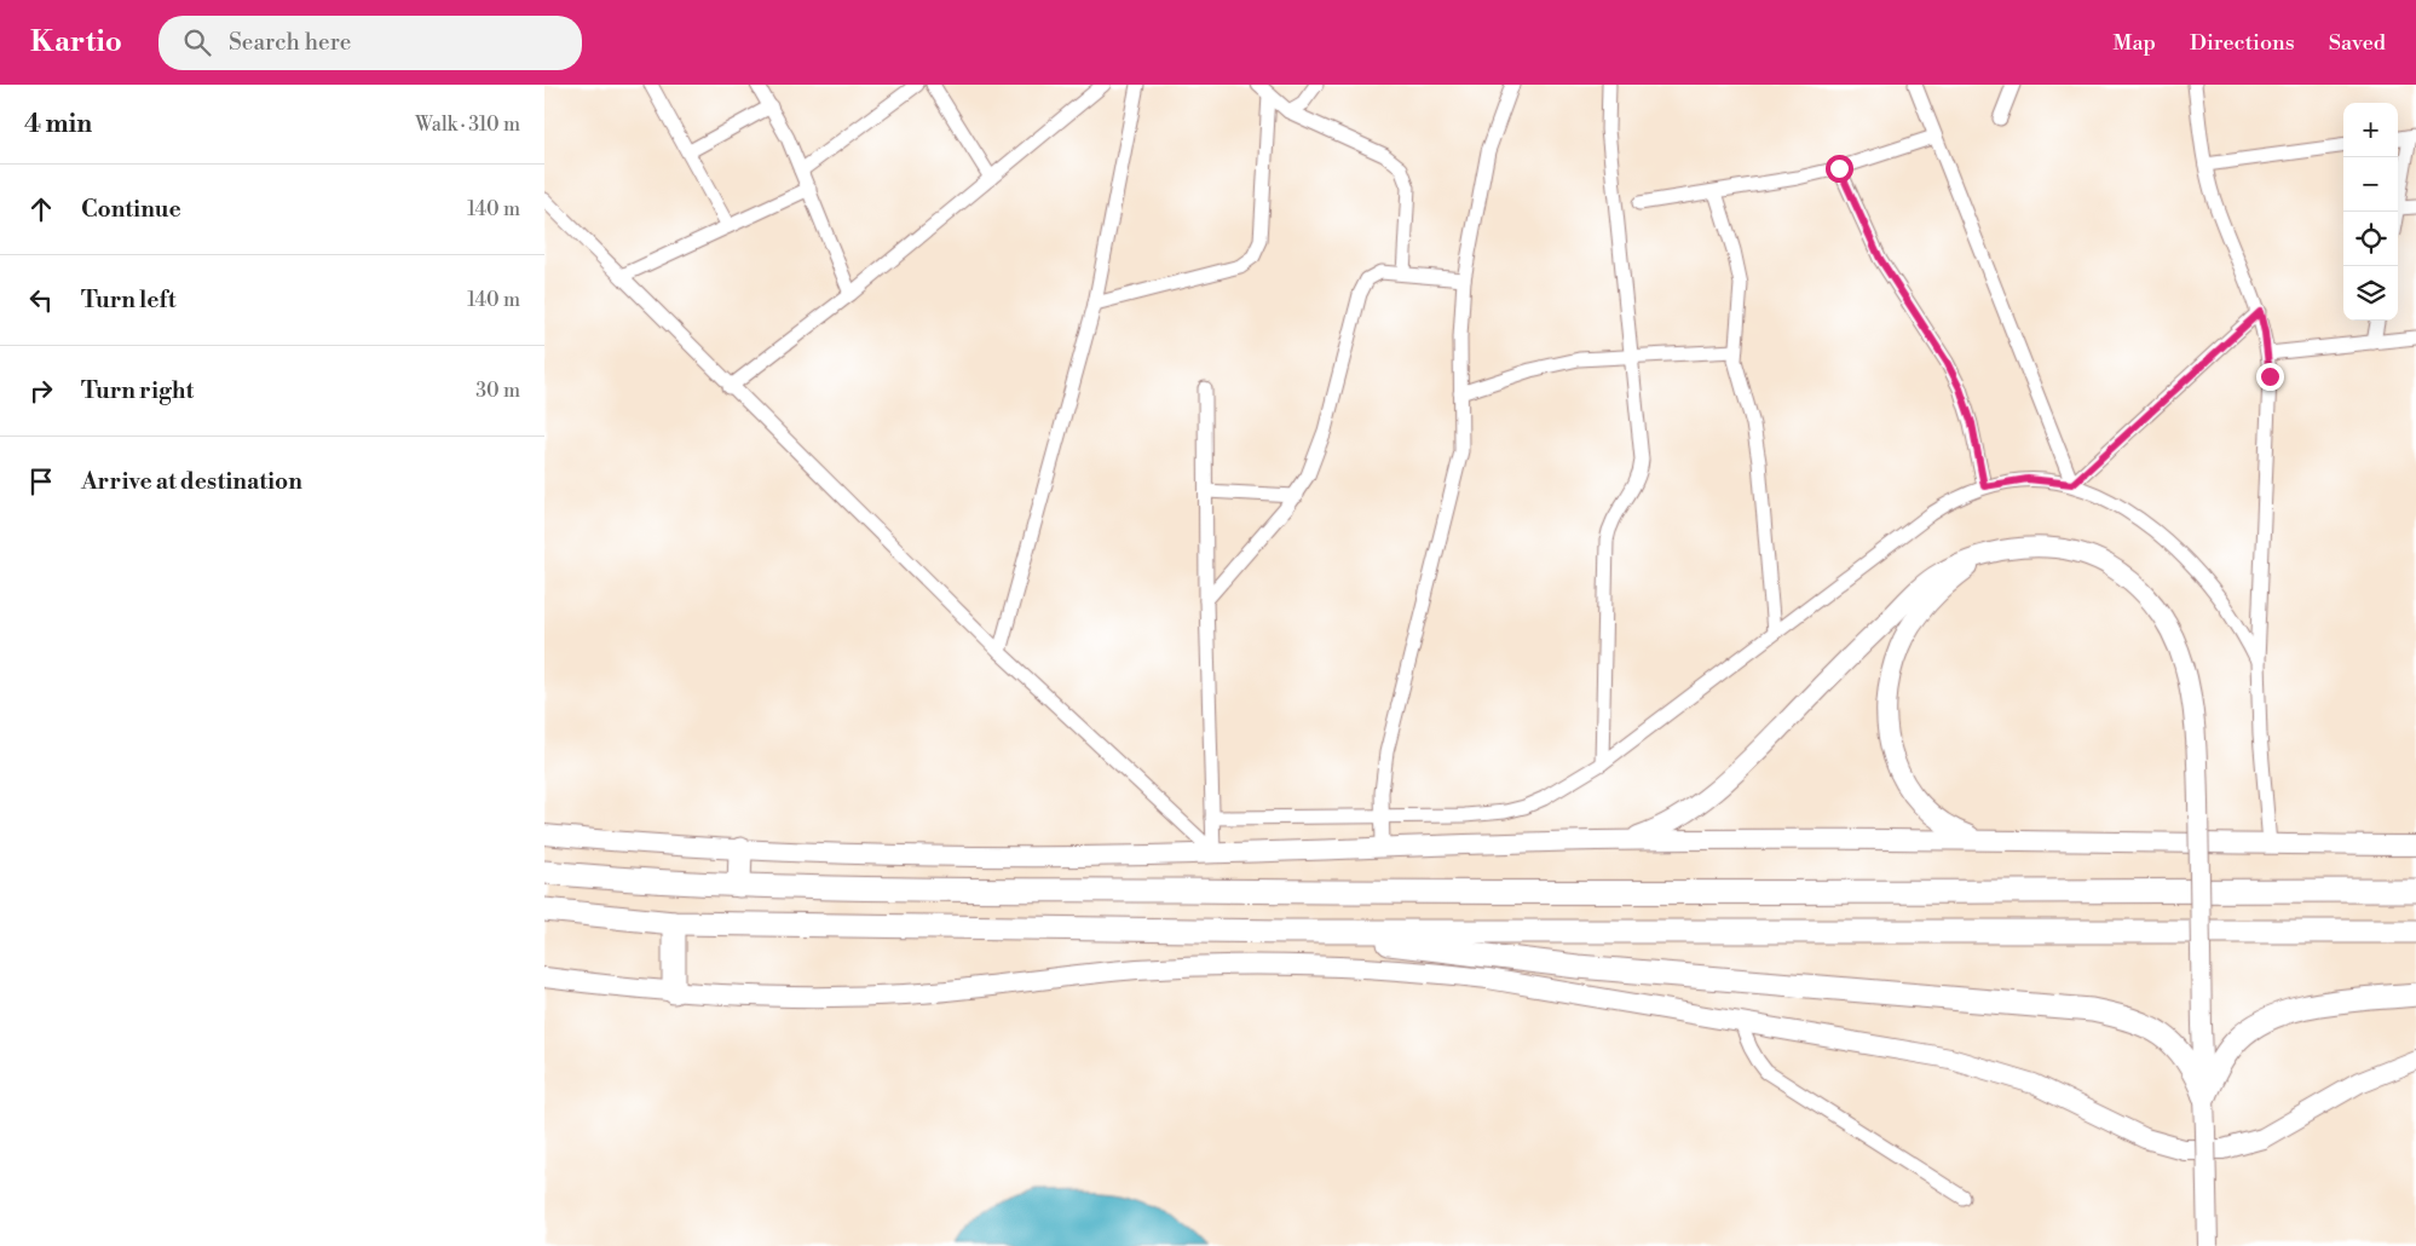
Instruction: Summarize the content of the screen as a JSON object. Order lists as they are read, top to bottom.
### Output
{
  "page": {
    "header": "Kartio",
    "search": "Search here",
    "nav": ["Map", "Directions", "Saved"],
    "heading": ["4 min", "Walk · 310 m"],
    "map_buttons": ["+", "−"],
    "list": [
      ["Continue", "140 m"],
      ["Turn left", "140 m"],
      ["Turn right", "30 m"],
      "Arrive at destination"
    ]
  }
}
